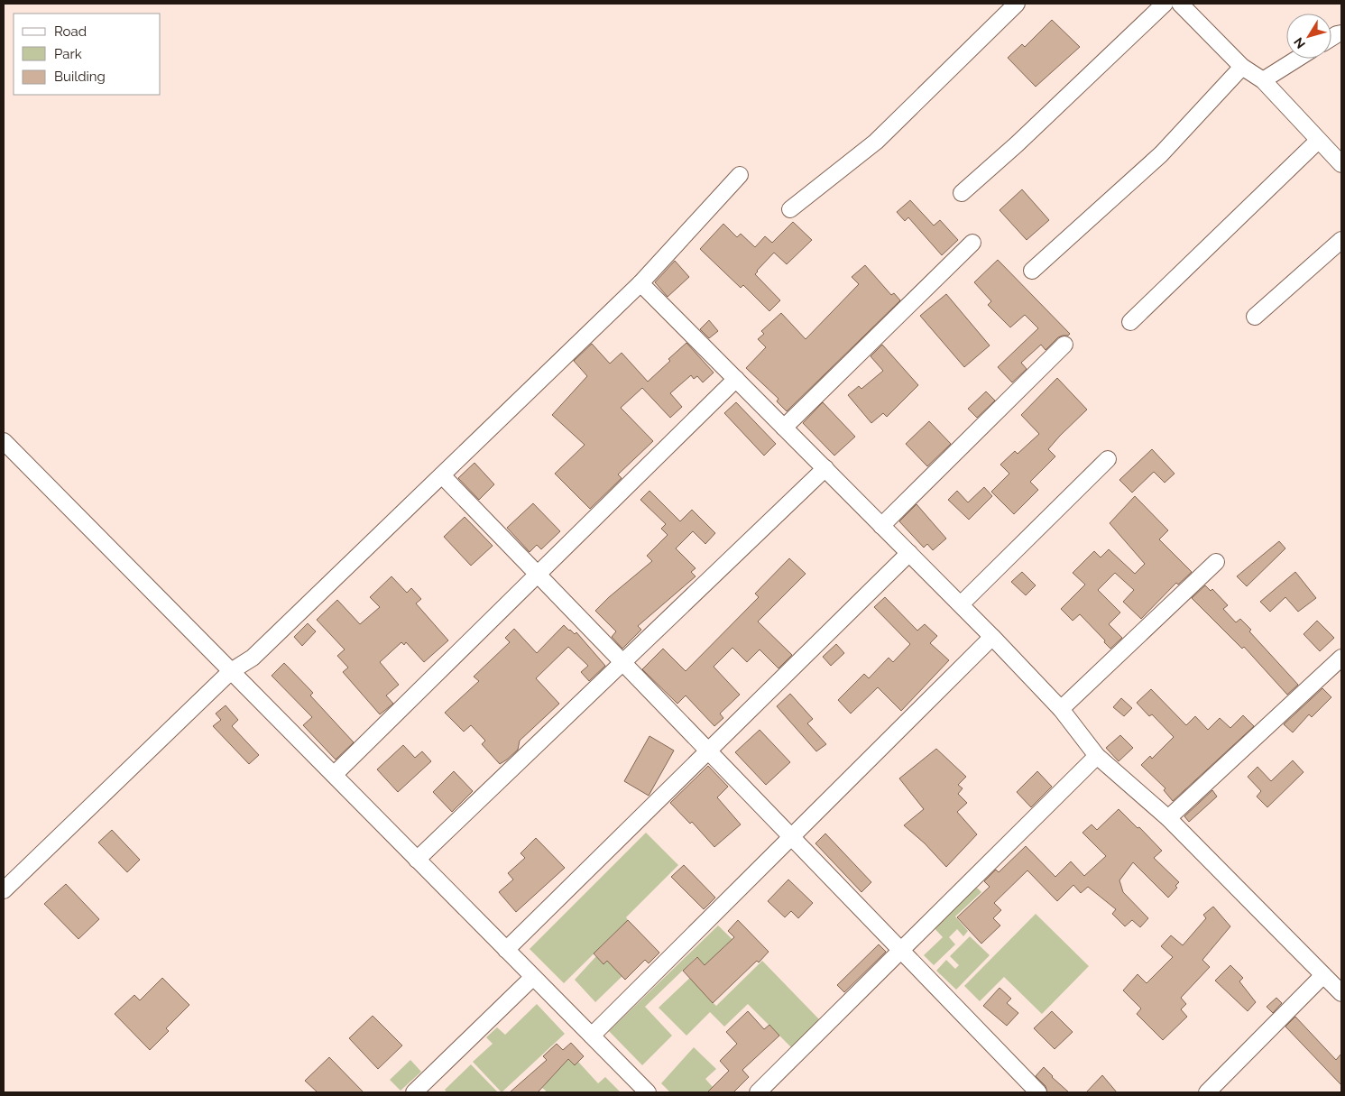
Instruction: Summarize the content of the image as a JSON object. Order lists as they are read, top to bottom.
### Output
{
  "legend": ["Road", "Park", "Building"],
  "north": "bottom left"
}
